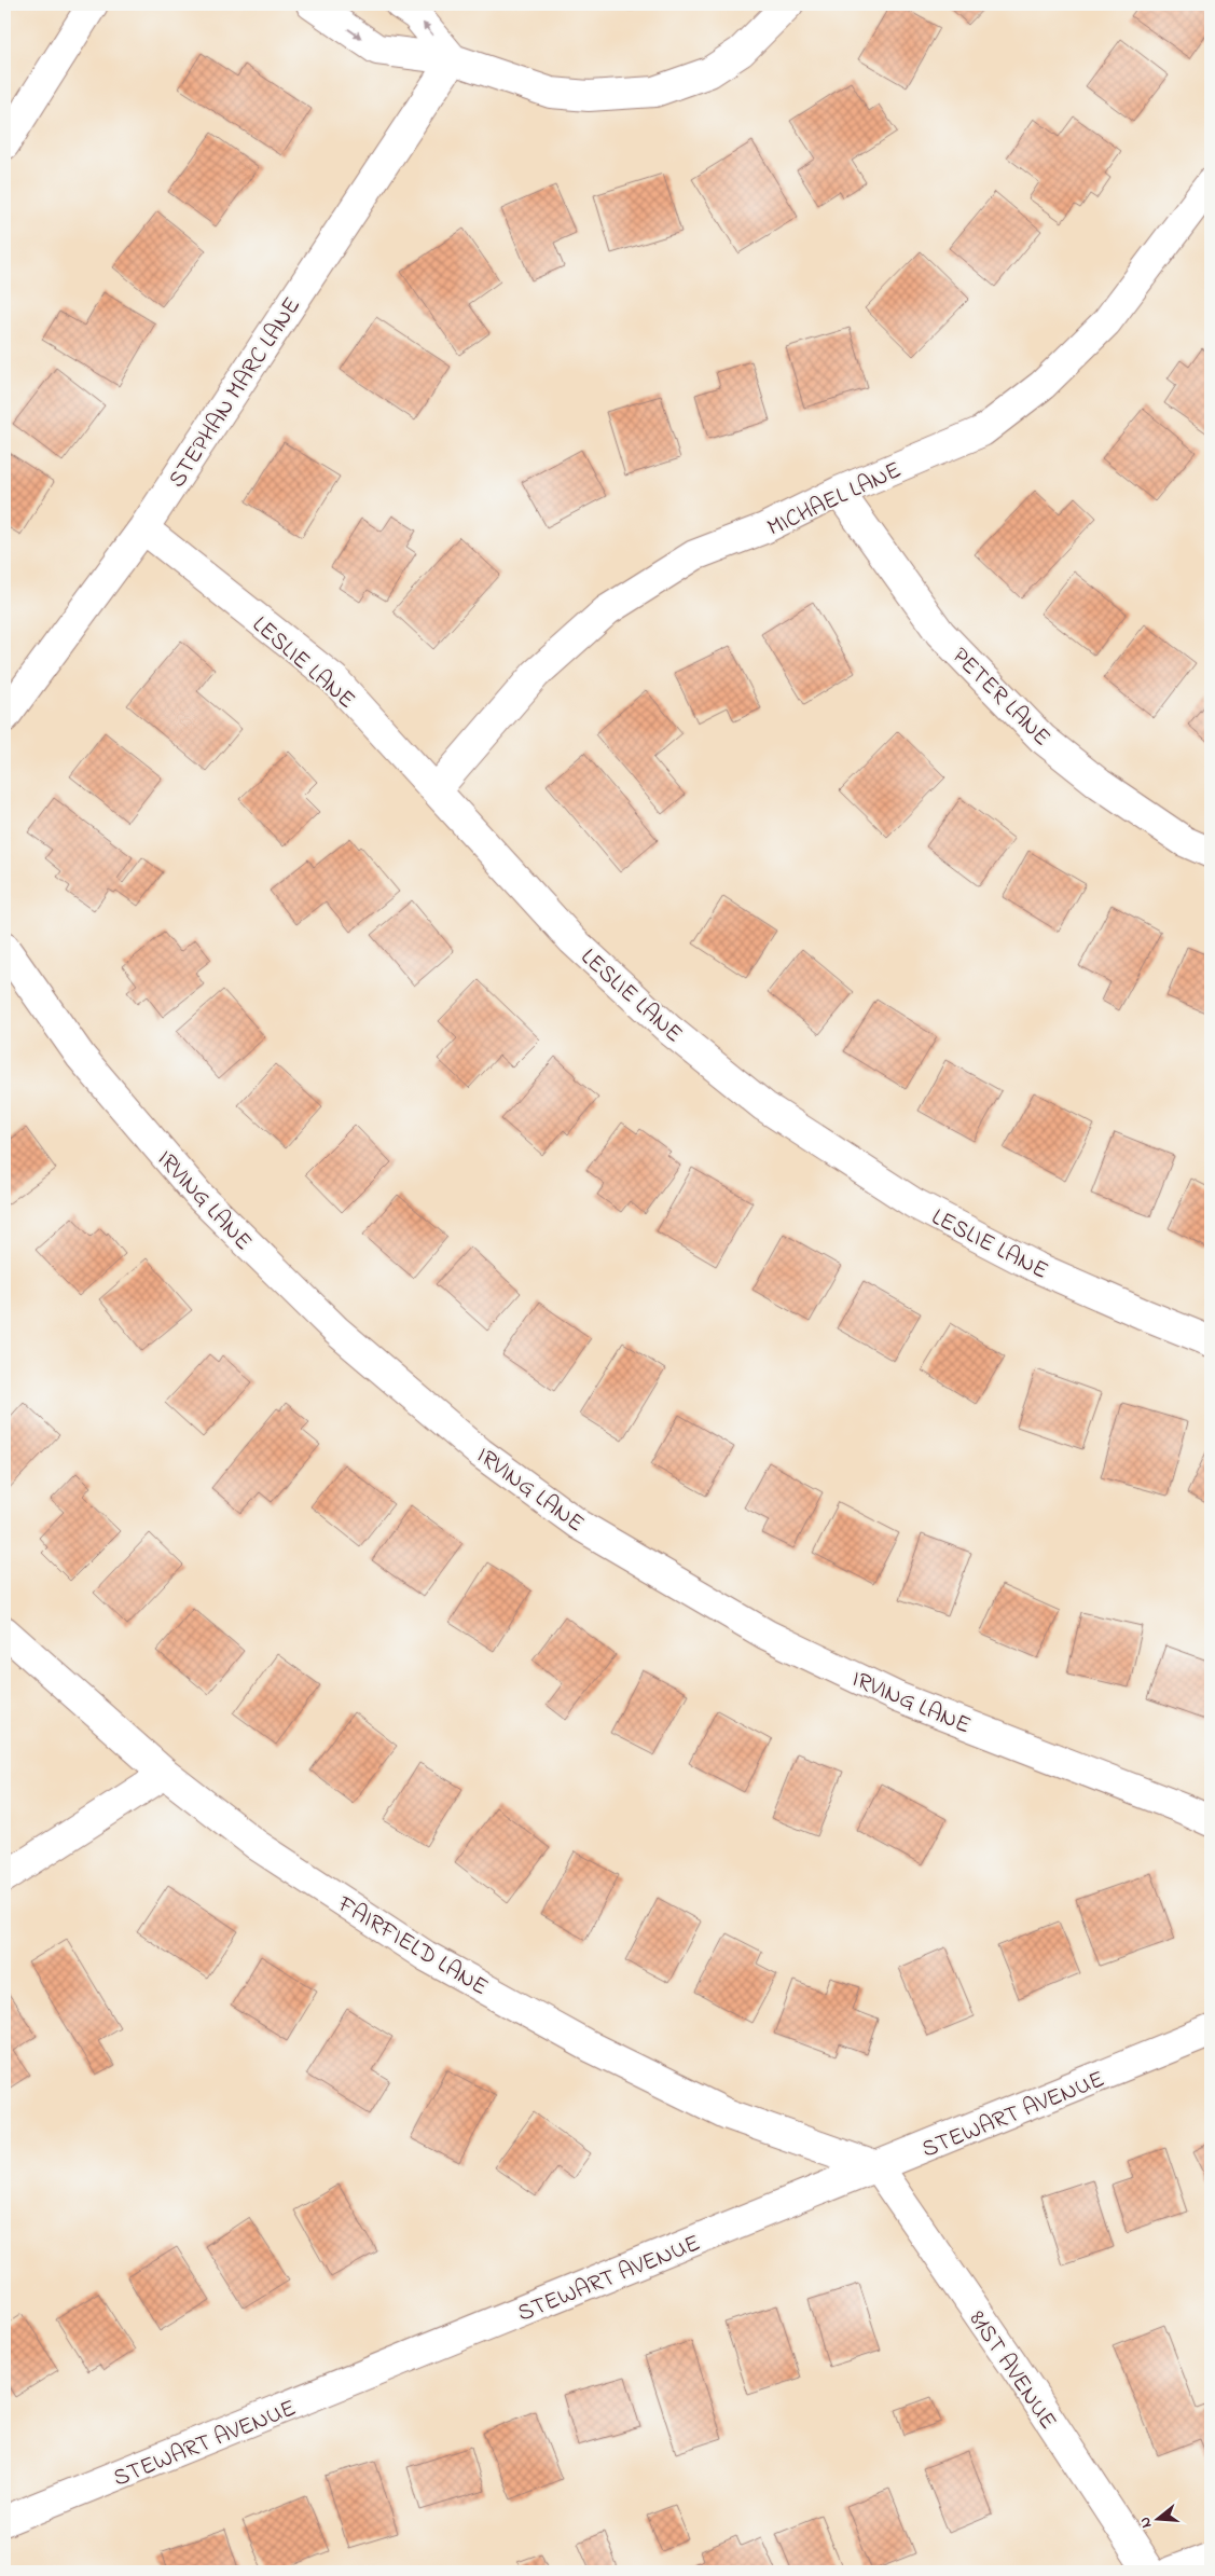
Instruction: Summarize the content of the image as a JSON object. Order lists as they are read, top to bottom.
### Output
{
  "streets": {
    "street": [
      "STEPHAN MARC LANE",
      "MICHAEL LANE",
      "LESLIE LANE",
      "PETER LANE",
      "IRVING LANE",
      "FAIRFIELD LANE",
      "STEWART AVENUE",
      "81ST AVENUE"
    ]
  },
  "crossings": [
    ["STEPHAN MARC LANE", "LESLIE LANE"],
    ["MICHAEL LANE", "LESLIE LANE"],
    ["MICHAEL LANE", "PETER LANE"],
    ["FAIRFIELD LANE", "STEWART AVENUE"],
    ["FAIRFIELD LANE", "81ST AVENUE"],
    ["STEWART AVENUE", "81ST AVENUE"]
  ],
  "north": "left"
}
